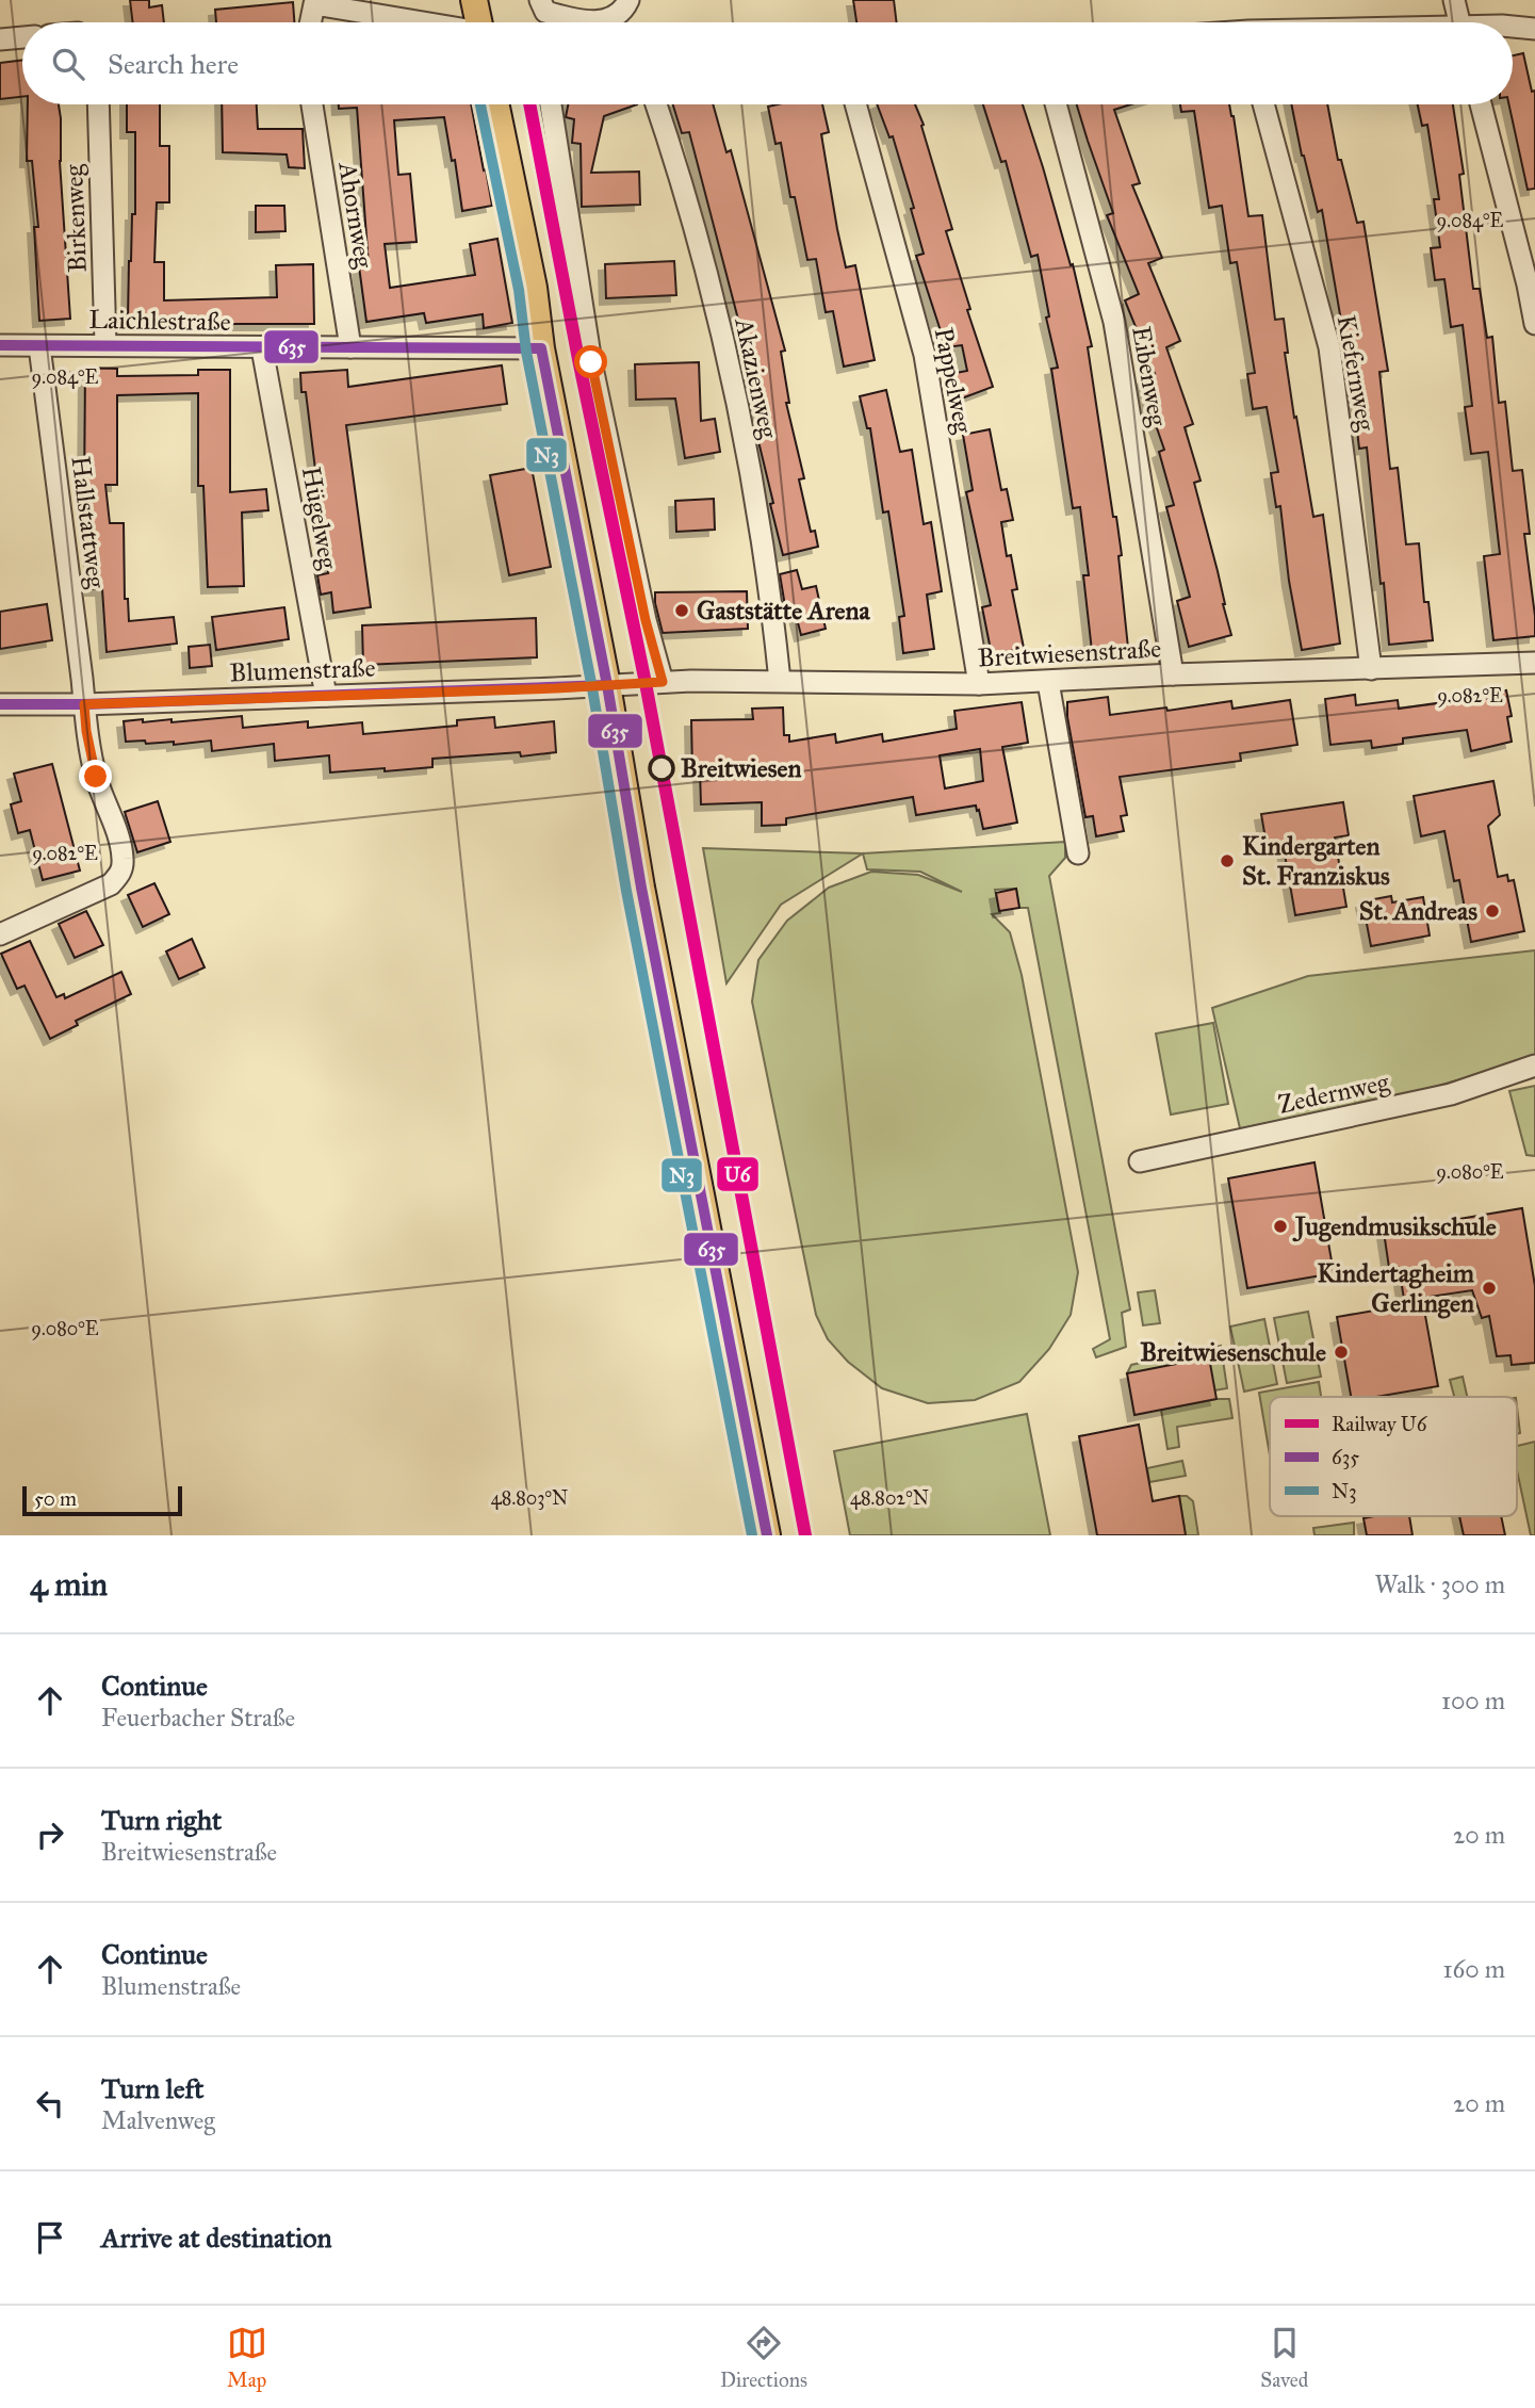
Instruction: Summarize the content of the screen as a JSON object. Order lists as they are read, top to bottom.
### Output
{
  "streets": {
    "street": [
      "Ahornweg",
      "Birkenweg",
      "Laichlestraße",
      "Kiefernweg",
      "Eibenweg",
      "Akazienweg",
      "Pappelweg",
      "Hügelweg",
      "Hallstattweg",
      "Breitwiesenstraße",
      "Blumenstraße",
      "Zedernweg"
    ]
  },
  "crossings": [
    ["Ahornweg", "Laichlestraße"],
    ["Birkenweg", "Laichlestraße"],
    ["Laichlestraße", "Hügelweg"],
    ["Laichlestraße", "Hallstattweg"],
    ["Kiefernweg", "Breitwiesenstraße"],
    ["Eibenweg", "Breitwiesenstraße"],
    ["Akazienweg", "Breitwiesenstraße"],
    ["Pappelweg", "Breitwiesenstraße"],
    ["Hügelweg", "Blumenstraße"],
    ["Hallstattweg", "Blumenstraße"],
    ["Breitwiesenstraße", "Blumenstraße"]
  ],
  "places": [
    "Gaststätte Arena",
    "Breitwiesen",
    "Kindergarten St. Franziskus",
    "St. Andreas",
    "Jugendmusikschule",
    "Kindertagheim Gerlingen",
    "Breitwiesenschule"
  ],
  "lines": ["rail line U6", "transit line N3", "transit line 635"],
  "legend": ["Railway U6", "635", "N3"],
  "scale_bar": "50 m",
  "page": {
    "search": "Search here",
    "scale": "50 m",
    "heading": ["4 min", "Walk · 300 m"],
    "list": [
      ["Continue", "Feuerbacher Straße", "100 m"],
      ["Turn right", "Breitwiesenstraße", "20 m"],
      ["Continue", "Blumenstraße", "160 m"],
      ["Turn left", "Malvenweg", "20 m"],
      "Arrive at destination"
    ],
    "nav": ["Map", "Directions", "Saved"]
  },
  "coordinates": [
    "9.084°E",
    "9.082°E",
    "9.080°E",
    "48.803°N",
    "48.802°N"
  ]
}
